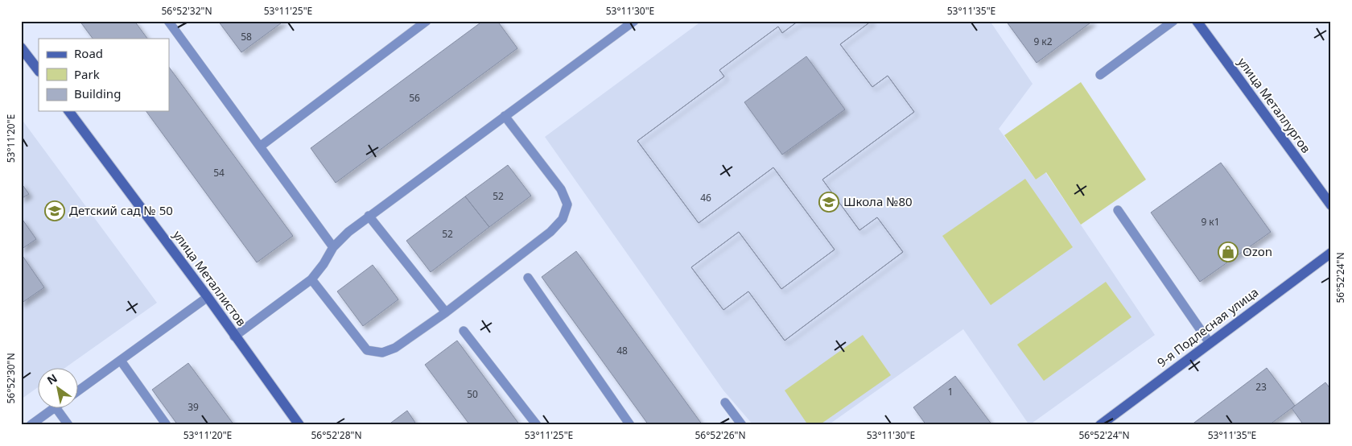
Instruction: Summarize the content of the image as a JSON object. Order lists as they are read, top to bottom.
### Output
{
  "streets": {
    "street": ["улица Металлургов", "улица Металлистов", "9-я Подлесная улица"]
  },
  "places": {
    "school or university": ["Школа №80", "Детский сад № 50"],
    "shop": ["Ozon"]
  },
  "house_numbers": [
    "58",
    "9 к2",
    "56",
    "54",
    "52",
    "46",
    "9 к1",
    "52",
    "48",
    "23",
    "1",
    "50",
    "39"
  ],
  "legend": ["Road", "Park", "Building"],
  "north": "top left",
  "coordinates": [
    "56°52'32\"N",
    "53°11'25\"E",
    "53°11'30\"E",
    "53°11'35\"E",
    "53°11'20\"E",
    "56°52'24\"N",
    "56°52'30\"N",
    "56°52'28\"N",
    "56°52'26\"N"
  ]
}
